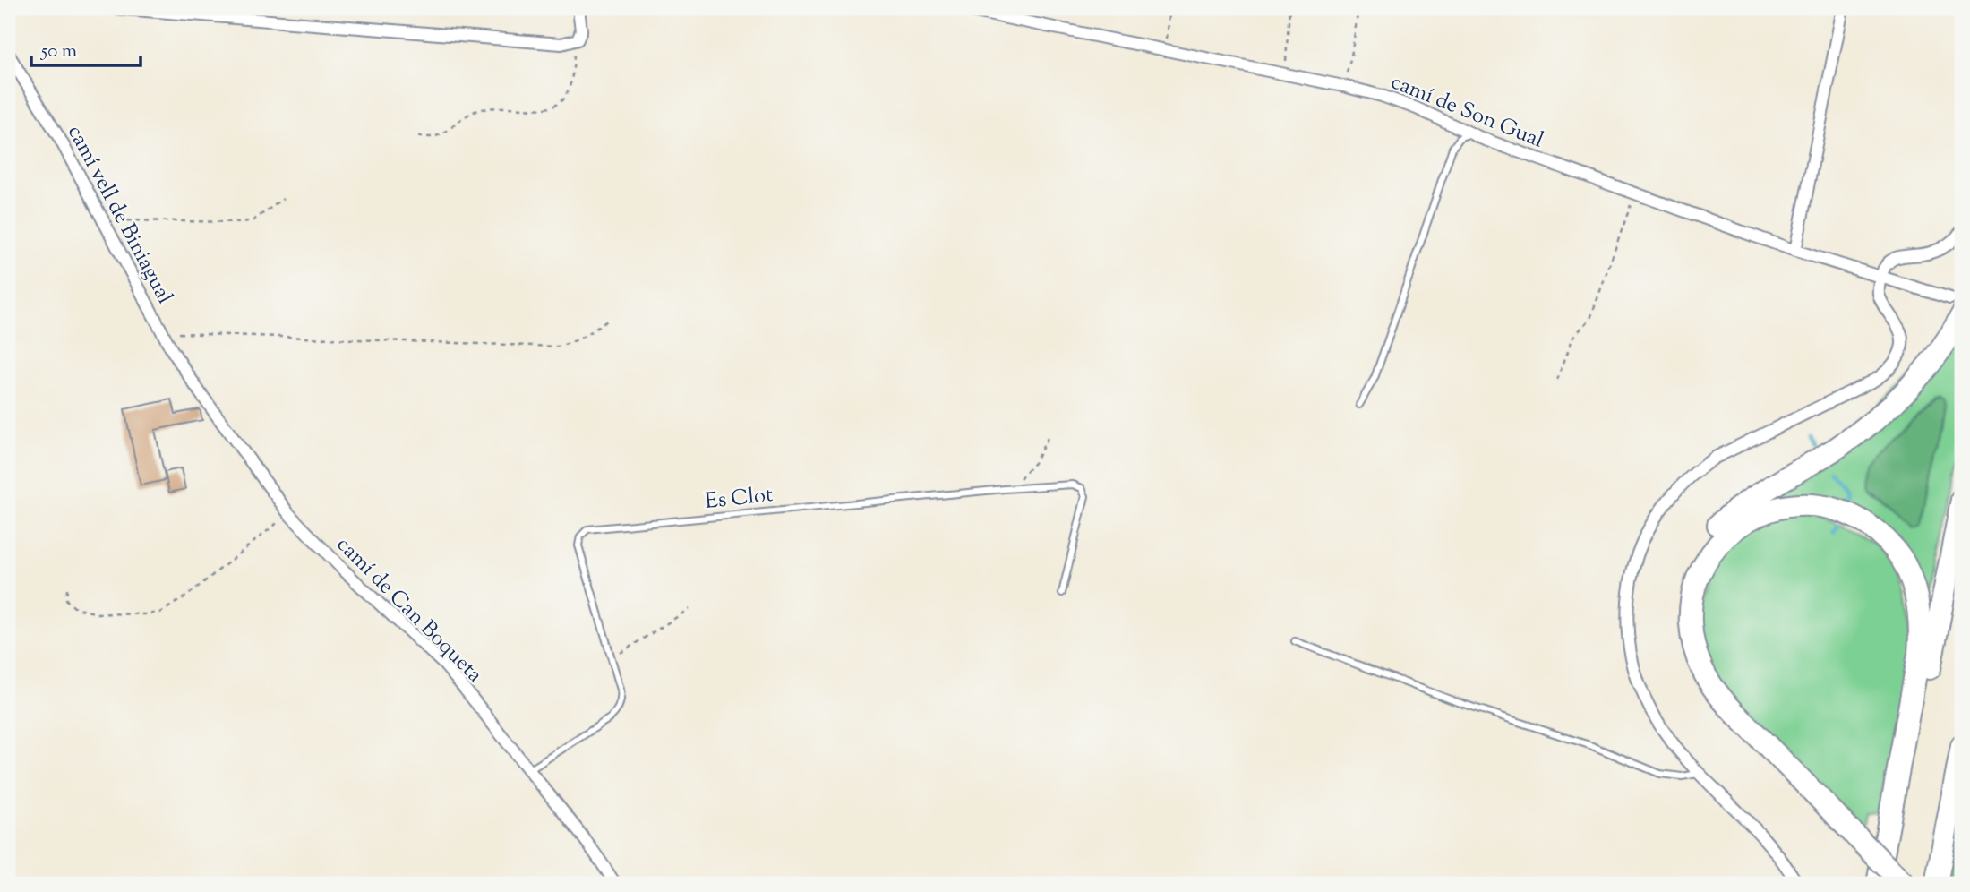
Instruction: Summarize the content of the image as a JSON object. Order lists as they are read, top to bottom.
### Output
{
  "streets": {
    "street": ["camí de Son Gual", "camí vell de Biniagual", "camí de Can Boqueta"],
    "lane": ["Es Clot"]
  },
  "crossings": [
    ["camí vell de Biniagual", "camí de Can Boqueta"],
    ["Es Clot", "camí de Can Boqueta"]
  ],
  "scale_bar": "50 m"
}
